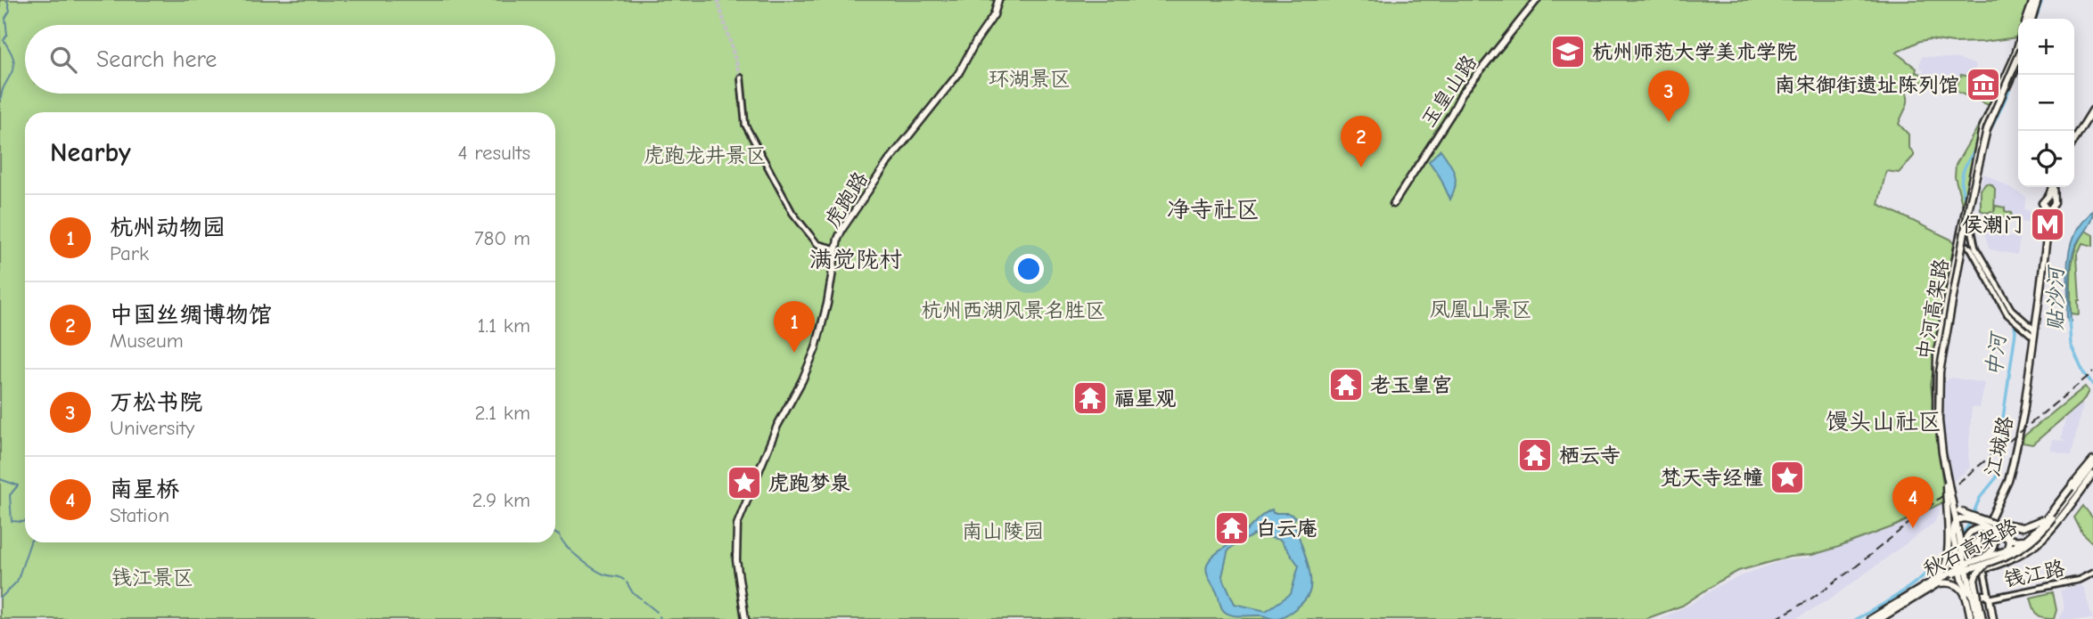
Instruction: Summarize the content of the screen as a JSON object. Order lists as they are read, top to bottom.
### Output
{
  "streets": {
    "main road": [
      "玉皇山路",
      "虎跑路",
      "中河高架路",
      "江城路",
      "秋石高架路",
      "钱江路"
    ]
  },
  "crossings": [
    ["江城路", "秋石高架路"]
  ],
  "districts": ["净寺社区", "满觉陇村", "馒头山社区"],
  "water": ["贴沙河", "中河"],
  "parks": [
    "环湖景区",
    "虎跑龙井景区",
    "凤凰山景区",
    "杭州西湖风景名胜区",
    "南山陵园",
    "钱江景区"
  ],
  "places": {
    "school or university": ["杭州师范大学美术学院"],
    "museum": ["南宋御街遗址陈列馆"],
    "metro station": ["侯潮门"],
    "temple": [
      "老玉皇宫",
      "福星观",
      "栖云寺",
      "白云庵"
    ],
    "place": ["梵天寺经幢", "虎跑梦泉"]
  },
  "page": {
    "map_buttons": ["+", "−"],
    "search": "Search here",
    "pins": [
      "3",
      "2",
      "1",
      "4"
    ],
    "heading": ["Nearby", "4 results"],
    "list": [
      {
        "mark": "1",
        "name": "杭州动物园",
        "note": "Park",
        "value": "780 m"
      },
      {
        "mark": "2",
        "name": "中国丝绸博物馆",
        "note": "Museum",
        "value": "1.1 km"
      },
      {
        "mark": "3",
        "name": "万松书院",
        "note": "University",
        "value": "2.1 km"
      },
      {
        "mark": "4",
        "name": "南星桥",
        "note": "Station",
        "value": "2.9 km"
      }
    ]
  }
}
